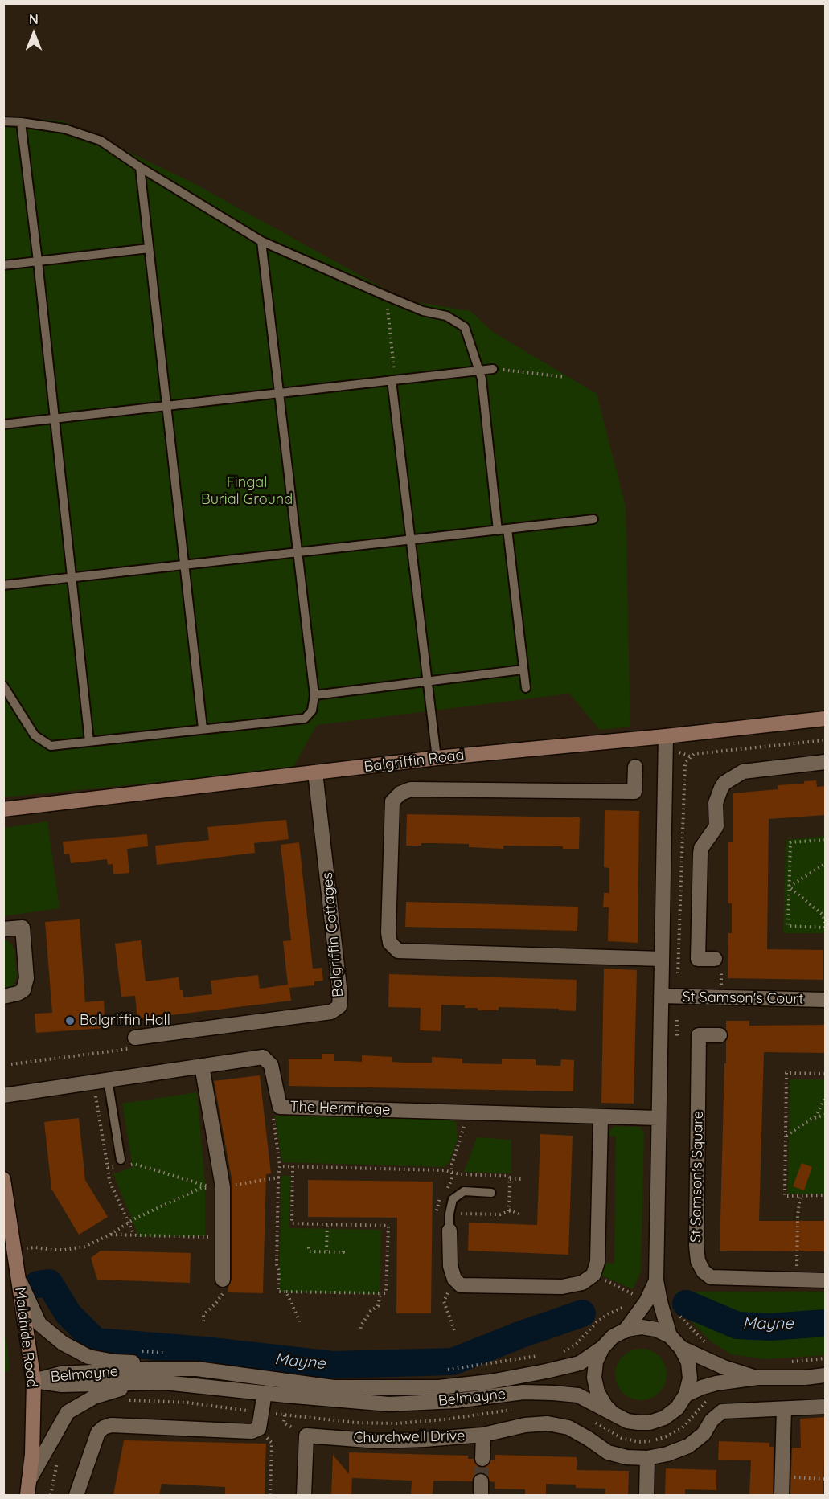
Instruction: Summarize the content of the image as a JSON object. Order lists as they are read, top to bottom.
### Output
{
  "streets": {
    "main road": ["Balgriffin Road", "Malahide Road"],
    "street": [
      "Balgriffin Cottages",
      "St Samson's Court",
      "The Hermitage",
      "St Samson's Square",
      "Belmayne",
      "Churchwell Drive"
    ]
  },
  "crossings": [
    ["Balgriffin Road", "Balgriffin Cottages"],
    ["Malahide Road", "Belmayne"]
  ],
  "water": ["Mayne"],
  "parks": ["Fingal Burial Ground"],
  "places": ["Balgriffin Hall"],
  "north": "top"
}
